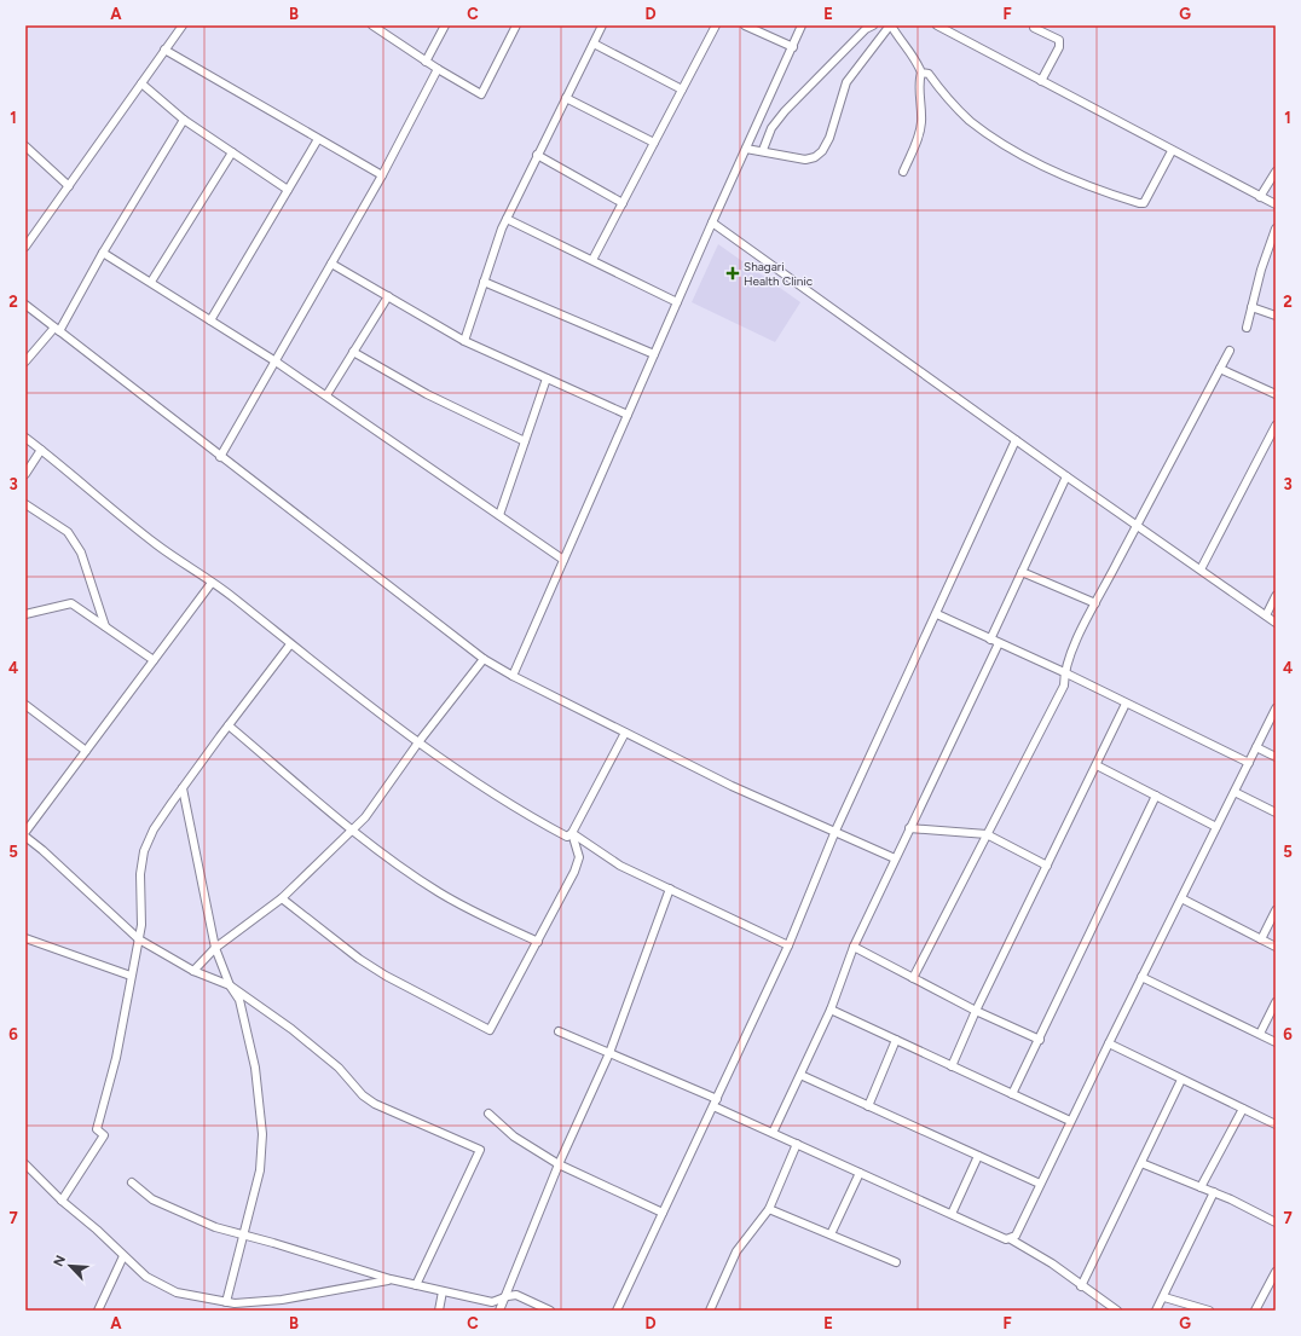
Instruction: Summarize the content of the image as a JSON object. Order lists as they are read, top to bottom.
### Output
{
  "places": {
    "health": ["Shagari Health Clinic"]
  },
  "north": "top left",
  "grid": {
    "columns": [
      "A",
      "B",
      "C",
      "D",
      "E",
      "F",
      "G"
    ],
    "rows": [
      "1",
      "2",
      "3",
      "4",
      "5",
      "6",
      "7"
    ]
  }
}
